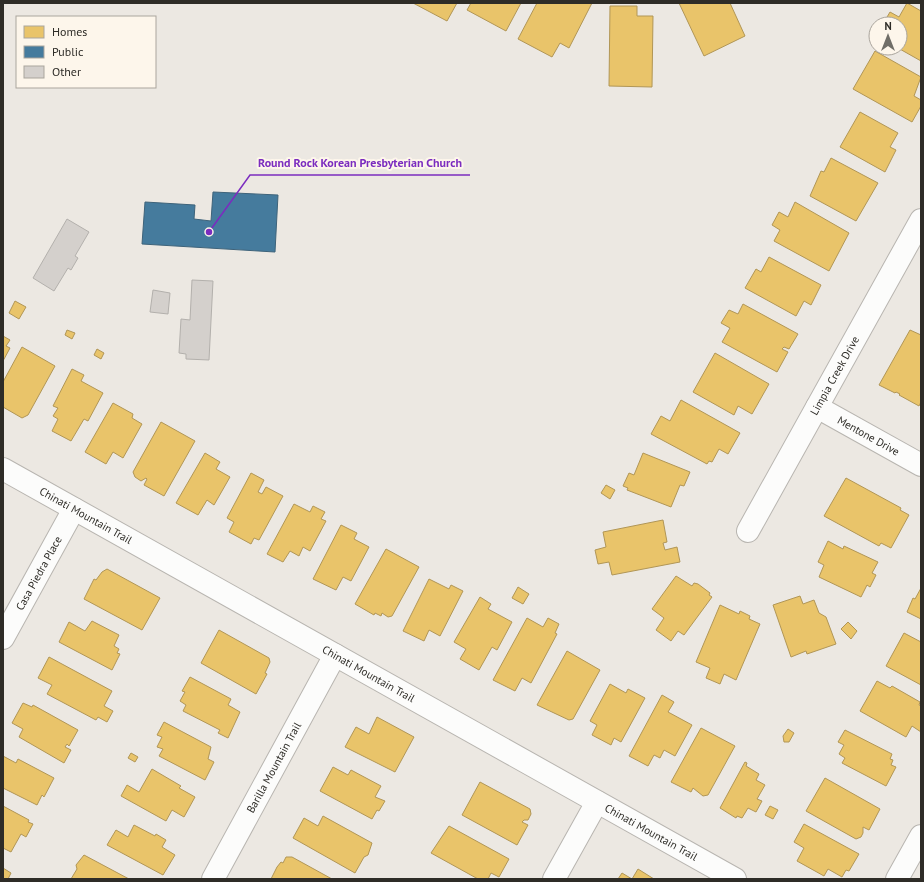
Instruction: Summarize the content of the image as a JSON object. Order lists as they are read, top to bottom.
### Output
{
  "streets": {
    "street": [
      "Limpia Creek Drive",
      "Mentone Drive",
      "Chinati Mountain Trail",
      "Casa Piedra Place",
      "Barilla Mountain Trail"
    ]
  },
  "crossings": [
    ["Limpia Creek Drive", "Mentone Drive"],
    ["Chinati Mountain Trail", "Casa Piedra Place"],
    ["Chinati Mountain Trail", "Barilla Mountain Trail"]
  ],
  "places": ["Round Rock Korean Presbyterian Church"],
  "legend": ["Homes", "Public", "Other"],
  "north": "top"
}
